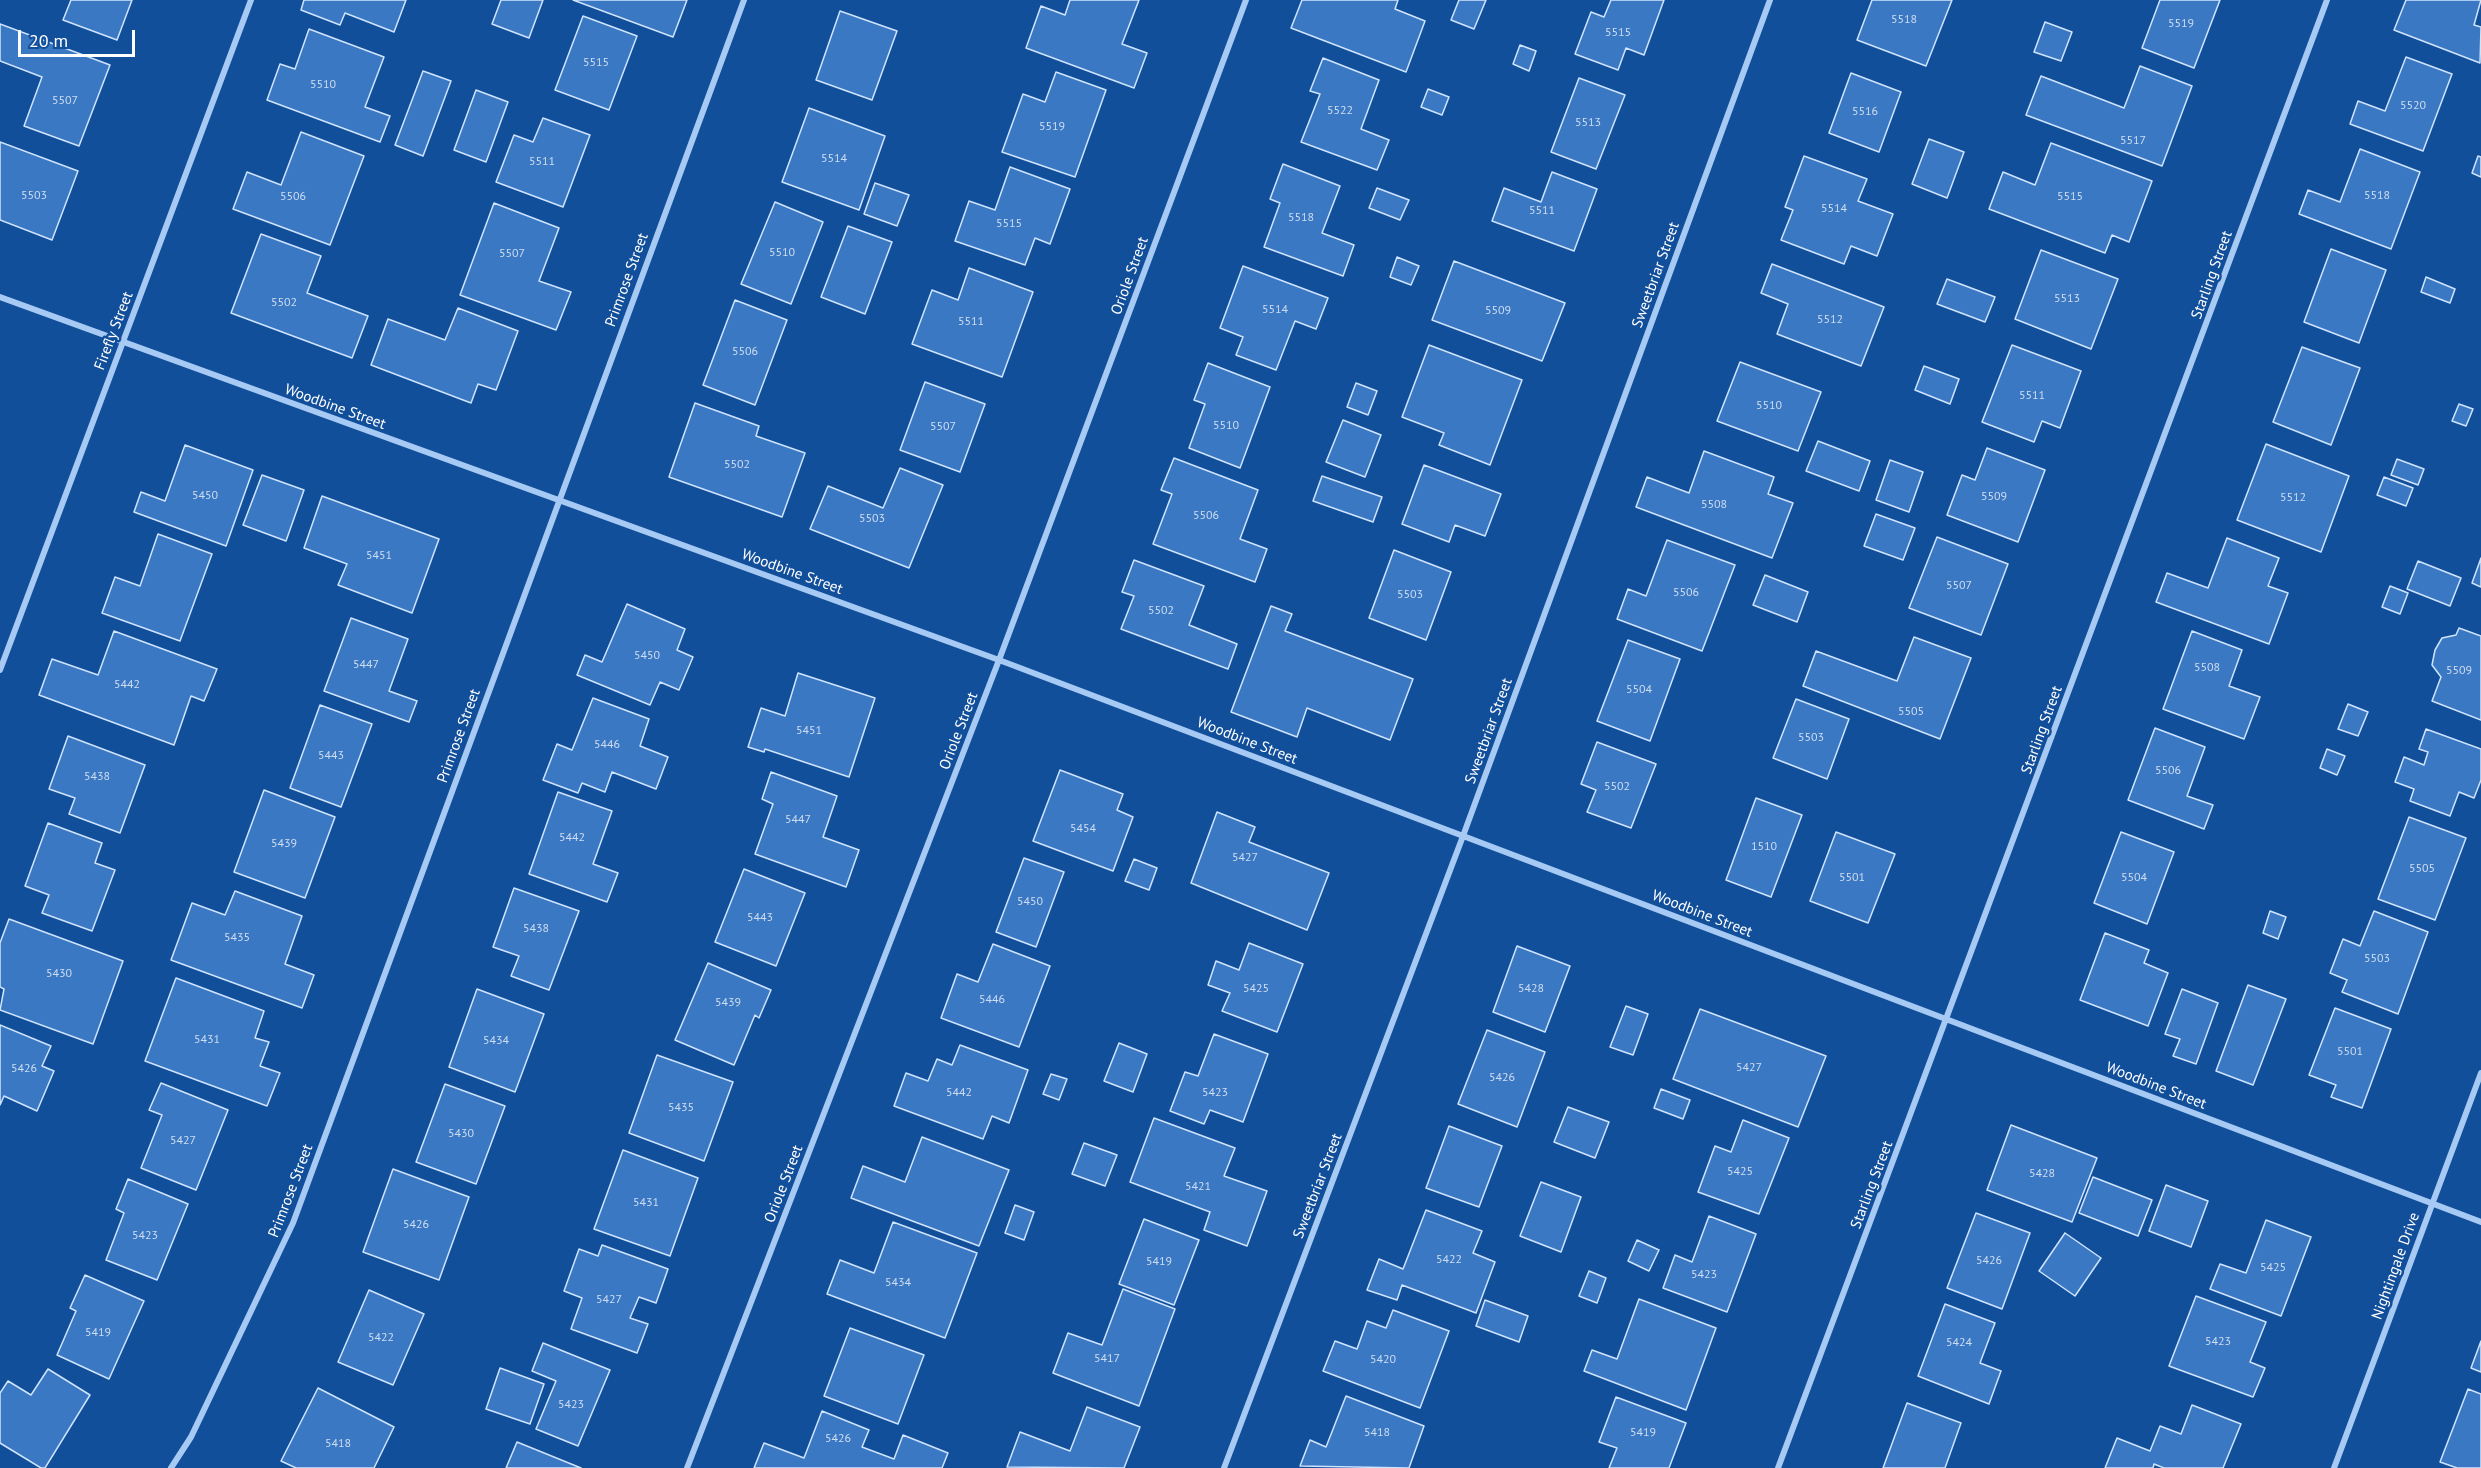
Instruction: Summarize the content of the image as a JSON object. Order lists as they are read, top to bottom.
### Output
{
  "streets": {
    "street": [
      "Sweetbriar Street",
      "Starling Street",
      "Oriole Street",
      "Primrose Street",
      "Firefly Street",
      "Woodbine Street",
      "Nightingale Drive"
    ]
  },
  "crossings": [
    ["Sweetbriar Street", "Woodbine Street"],
    ["Starling Street", "Woodbine Street"],
    ["Oriole Street", "Woodbine Street"],
    ["Primrose Street", "Woodbine Street"],
    ["Firefly Street", "Woodbine Street"],
    ["Woodbine Street", "Nightingale Drive"]
  ],
  "house_numbers": [
    "5518",
    "5519",
    "5515",
    "5515",
    "5510",
    "5507",
    "5520",
    "5522",
    "5516",
    "5513",
    "5519",
    "5517",
    "5514",
    "5511",
    "5503",
    "5518",
    "5506",
    "5515",
    "5514",
    "5511",
    "5518",
    "5515",
    "5510",
    "5507",
    "5513",
    "5502",
    "5514",
    "5509",
    "5512",
    "5511",
    "5506",
    "5511",
    "5510",
    "5510",
    "5507",
    "5502",
    "5450",
    "5509",
    "5512",
    "5508",
    "5506",
    "5503",
    "5451",
    "5507",
    "5506",
    "5503",
    "5502",
    "5450",
    "5447",
    "5508",
    "5509",
    "5442",
    "5504",
    "5505",
    "5451",
    "5503",
    "5446",
    "5443",
    "5506",
    "5438",
    "5502",
    "5447",
    "5454",
    "5442",
    "5439",
    "1510",
    "5427",
    "5505",
    "5501",
    "5504",
    "5450",
    "5443",
    "5438",
    "5435",
    "5503",
    "5430",
    "5425",
    "5428",
    "5446",
    "5439",
    "5431",
    "5434",
    "5501",
    "5427",
    "5426",
    "5426",
    "5442",
    "5423",
    "5435",
    "5430",
    "5427",
    "5425",
    "5428",
    "5421",
    "5431",
    "5426",
    "5423",
    "5422",
    "5426",
    "5419",
    "5425",
    "5423",
    "5434",
    "5427",
    "5419",
    "5422",
    "5423",
    "5424",
    "5417",
    "5420",
    "5423",
    "5418",
    "5419",
    "5426",
    "5418"
  ],
  "scale_bar": "20 m"
}
